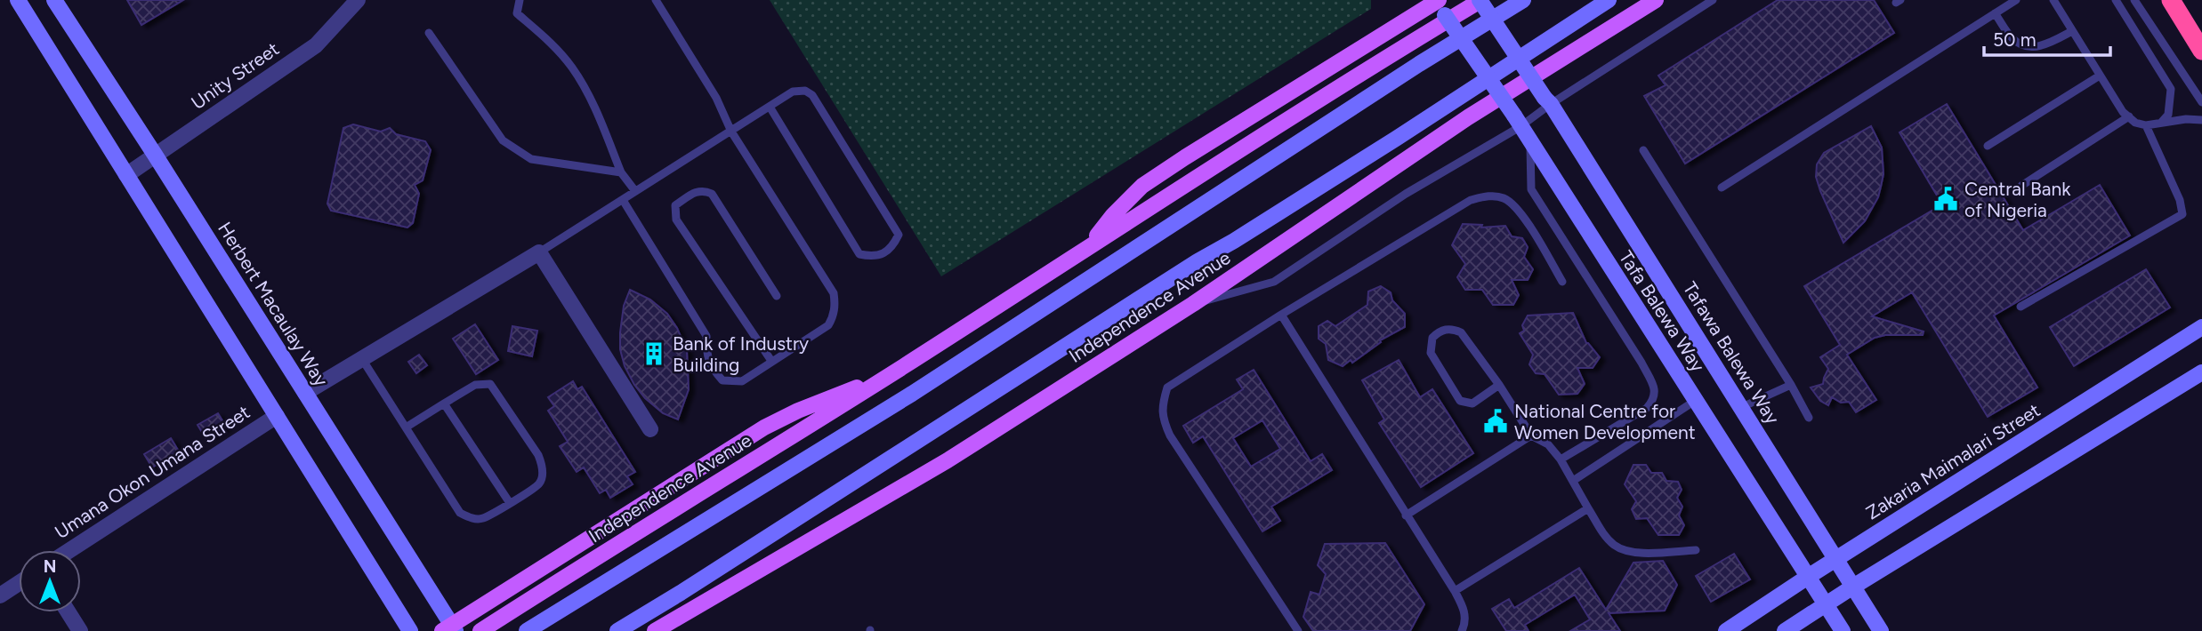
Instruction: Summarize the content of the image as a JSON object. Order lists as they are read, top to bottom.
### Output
{
  "streets": {
    "main road": [
      "Herbert Macaulay Way",
      "Independence Avenue",
      "Tafa Balewa Way",
      "Tafawa Balewa Way",
      "Zakaria Maimalari Street"
    ],
    "street": ["Unity Street", "Umana Okon Umana Street"]
  },
  "crossings": [
    ["Unity Street", "Herbert Macaulay Way"],
    ["Tafa Balewa Way", "Zakaria Maimalari Street"],
    ["Tafawa Balewa Way", "Zakaria Maimalari Street"]
  ],
  "places": {
    "public building": ["Central Bank of Nigeria", "National Centre for Women Development"],
    "building": ["Bank of Industry Building"]
  },
  "scale_bar": "50 m",
  "north": "top"
}
